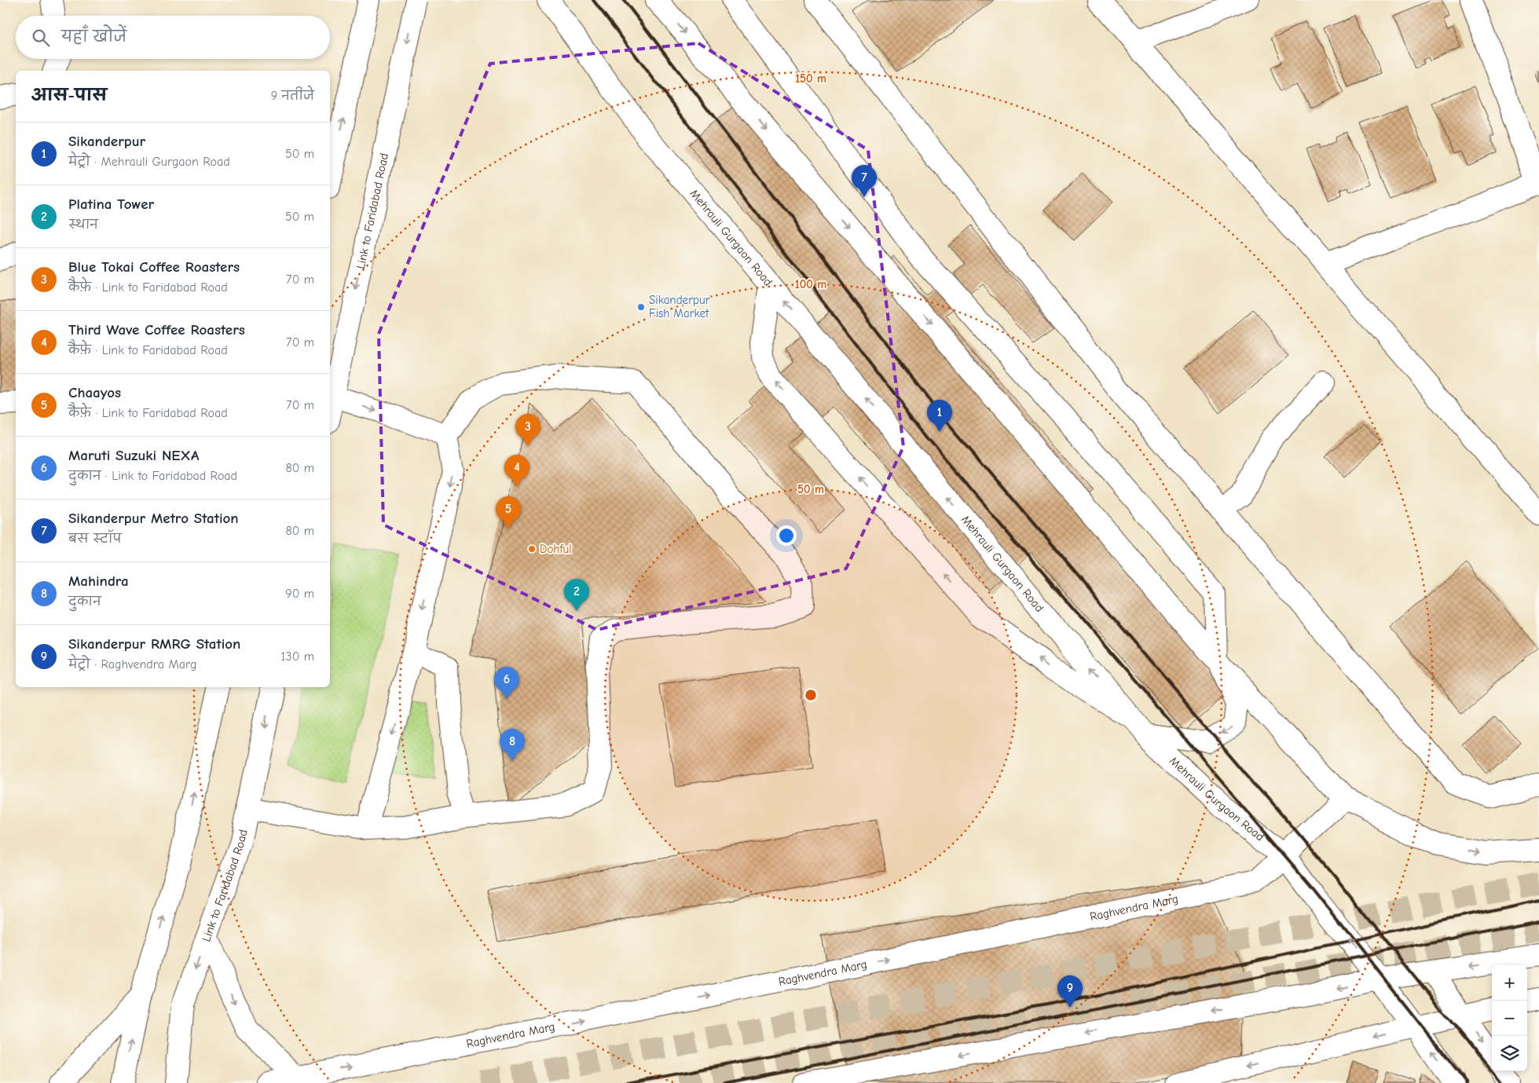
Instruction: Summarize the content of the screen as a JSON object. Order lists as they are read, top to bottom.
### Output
{
  "streets": {
    "main road": ["Link to Faridabad Road", "Mehrauli Gurgaon Road", "Raghvendra Marg"]
  },
  "crossings": [
    ["Mehrauli Gurgaon Road", "Raghvendra Marg"]
  ],
  "places": ["Sikanderpur Fish Market", "Dohful"],
  "page": {
    "search": "यहाँ खोजें",
    "heading": ["आस-पास", "9 नतीजे"],
    "list": [
      {
        "mark": "1",
        "name": "Sikanderpur",
        "note": "मेट्रो · Mehrauli Gurgaon Road",
        "value": "50 m"
      },
      {
        "mark": "2",
        "name": "Platina Tower",
        "note": "स्थान",
        "value": "50 m"
      },
      {
        "mark": "3",
        "name": "Blue Tokai Coffee Roasters",
        "note": "कैफ़े · Link to Faridabad Road",
        "value": "70 m"
      },
      {
        "mark": "4",
        "name": "Third Wave Coffee Roasters",
        "note": "कैफ़े · Link to Faridabad Road",
        "value": "70 m"
      },
      {
        "mark": "5",
        "name": "Chaayos",
        "note": "कैफ़े · Link to Faridabad Road",
        "value": "70 m"
      },
      {
        "mark": "6",
        "name": "Maruti Suzuki NEXA",
        "note": "दुकान · Link to Faridabad Road",
        "value": "80 m"
      },
      {
        "mark": "7",
        "name": "Sikanderpur Metro Station",
        "note": "बस स्टॉप",
        "value": "80 m"
      },
      {
        "mark": "8",
        "name": "Mahindra",
        "note": "दुकान",
        "value": "90 m"
      },
      {
        "mark": "9",
        "name": "Sikanderpur RMRG Station",
        "note": "मेट्रो · Raghvendra Marg",
        "value": "130 m"
      }
    ],
    "pins": [
      "7",
      "1",
      "3",
      "4",
      "5",
      "2",
      "6",
      "8",
      "9"
    ],
    "map_buttons": ["+", "−"]
  },
  "rings": ["150 m", "100 m", "50 m"]
}
